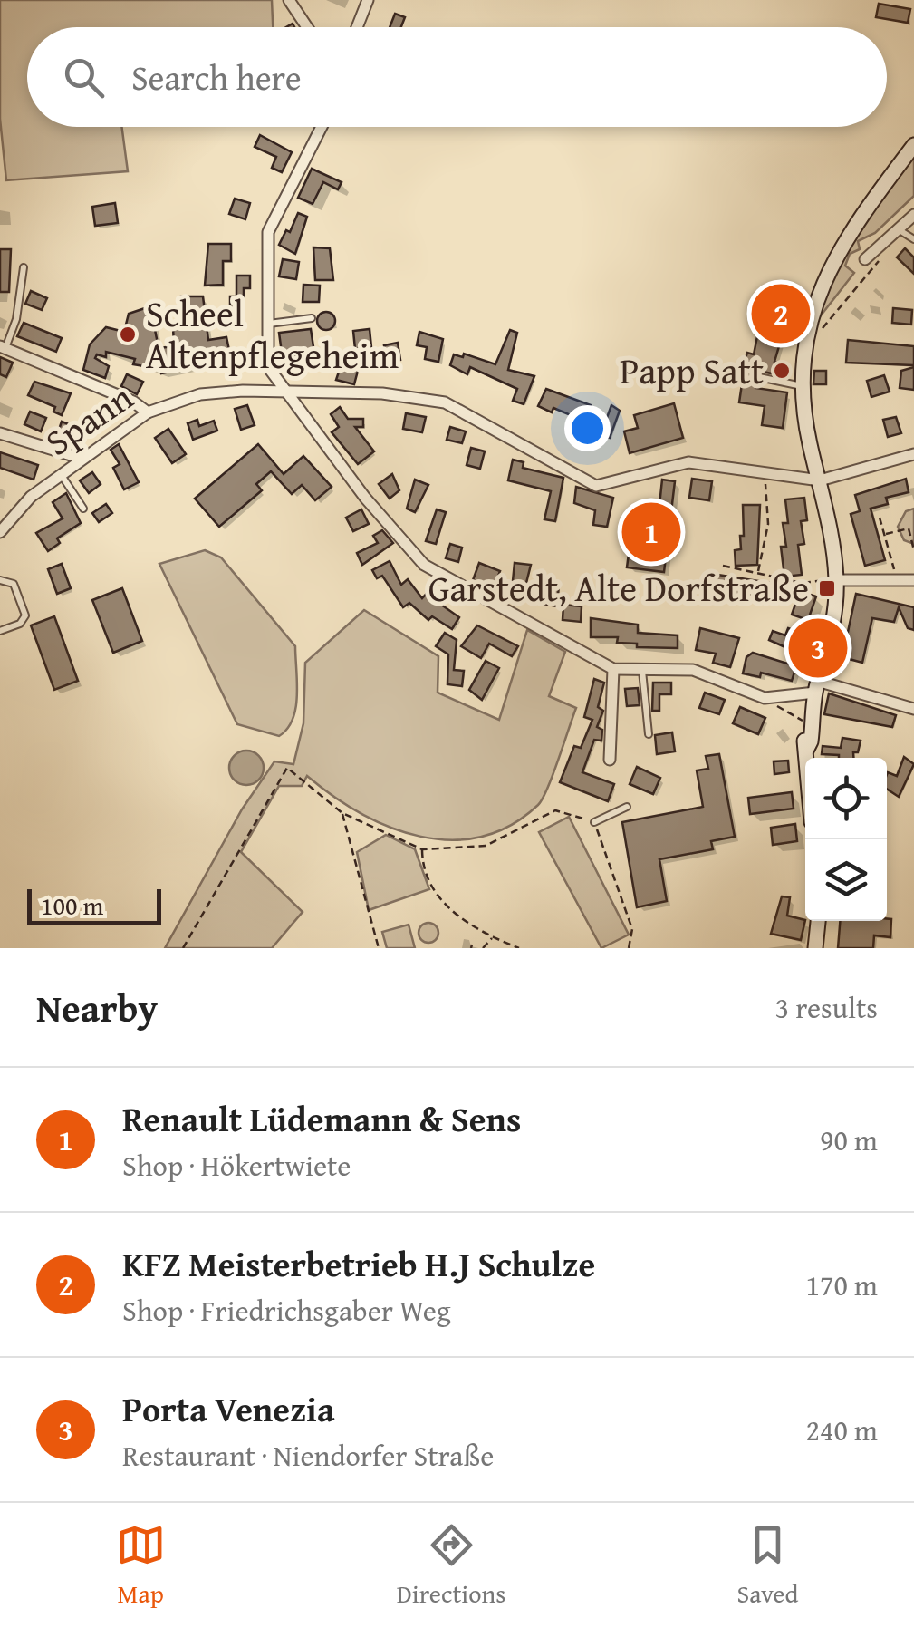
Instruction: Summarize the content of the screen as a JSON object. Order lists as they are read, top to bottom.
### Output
{
  "streets": {
    "street": ["Spann"]
  },
  "places": {
    "other": ["Scheel Altenpflegeheim", "Papp Satt"],
    "transit": ["Garstedt, Alte Dorfstraße"]
  },
  "scale_bar": "100 m",
  "page": {
    "search": "Search here",
    "pins": ["2", "1", "3"],
    "scale": "100 m",
    "heading": ["Nearby", "3 results"],
    "list": [
      {
        "mark": "1",
        "name": "Renault Lüdemann & Sens",
        "note": "Shop · Hökertwiete",
        "value": "90 m"
      },
      {
        "mark": "2",
        "name": "KFZ Meisterbetrieb H.J Schulze",
        "note": "Shop · Friedrichsgaber Weg",
        "value": "170 m"
      },
      {
        "mark": "3",
        "name": "Porta Venezia",
        "note": "Restaurant · Niendorfer Straße",
        "value": "240 m"
      }
    ],
    "nav": ["Map", "Directions", "Saved"]
  }
}
